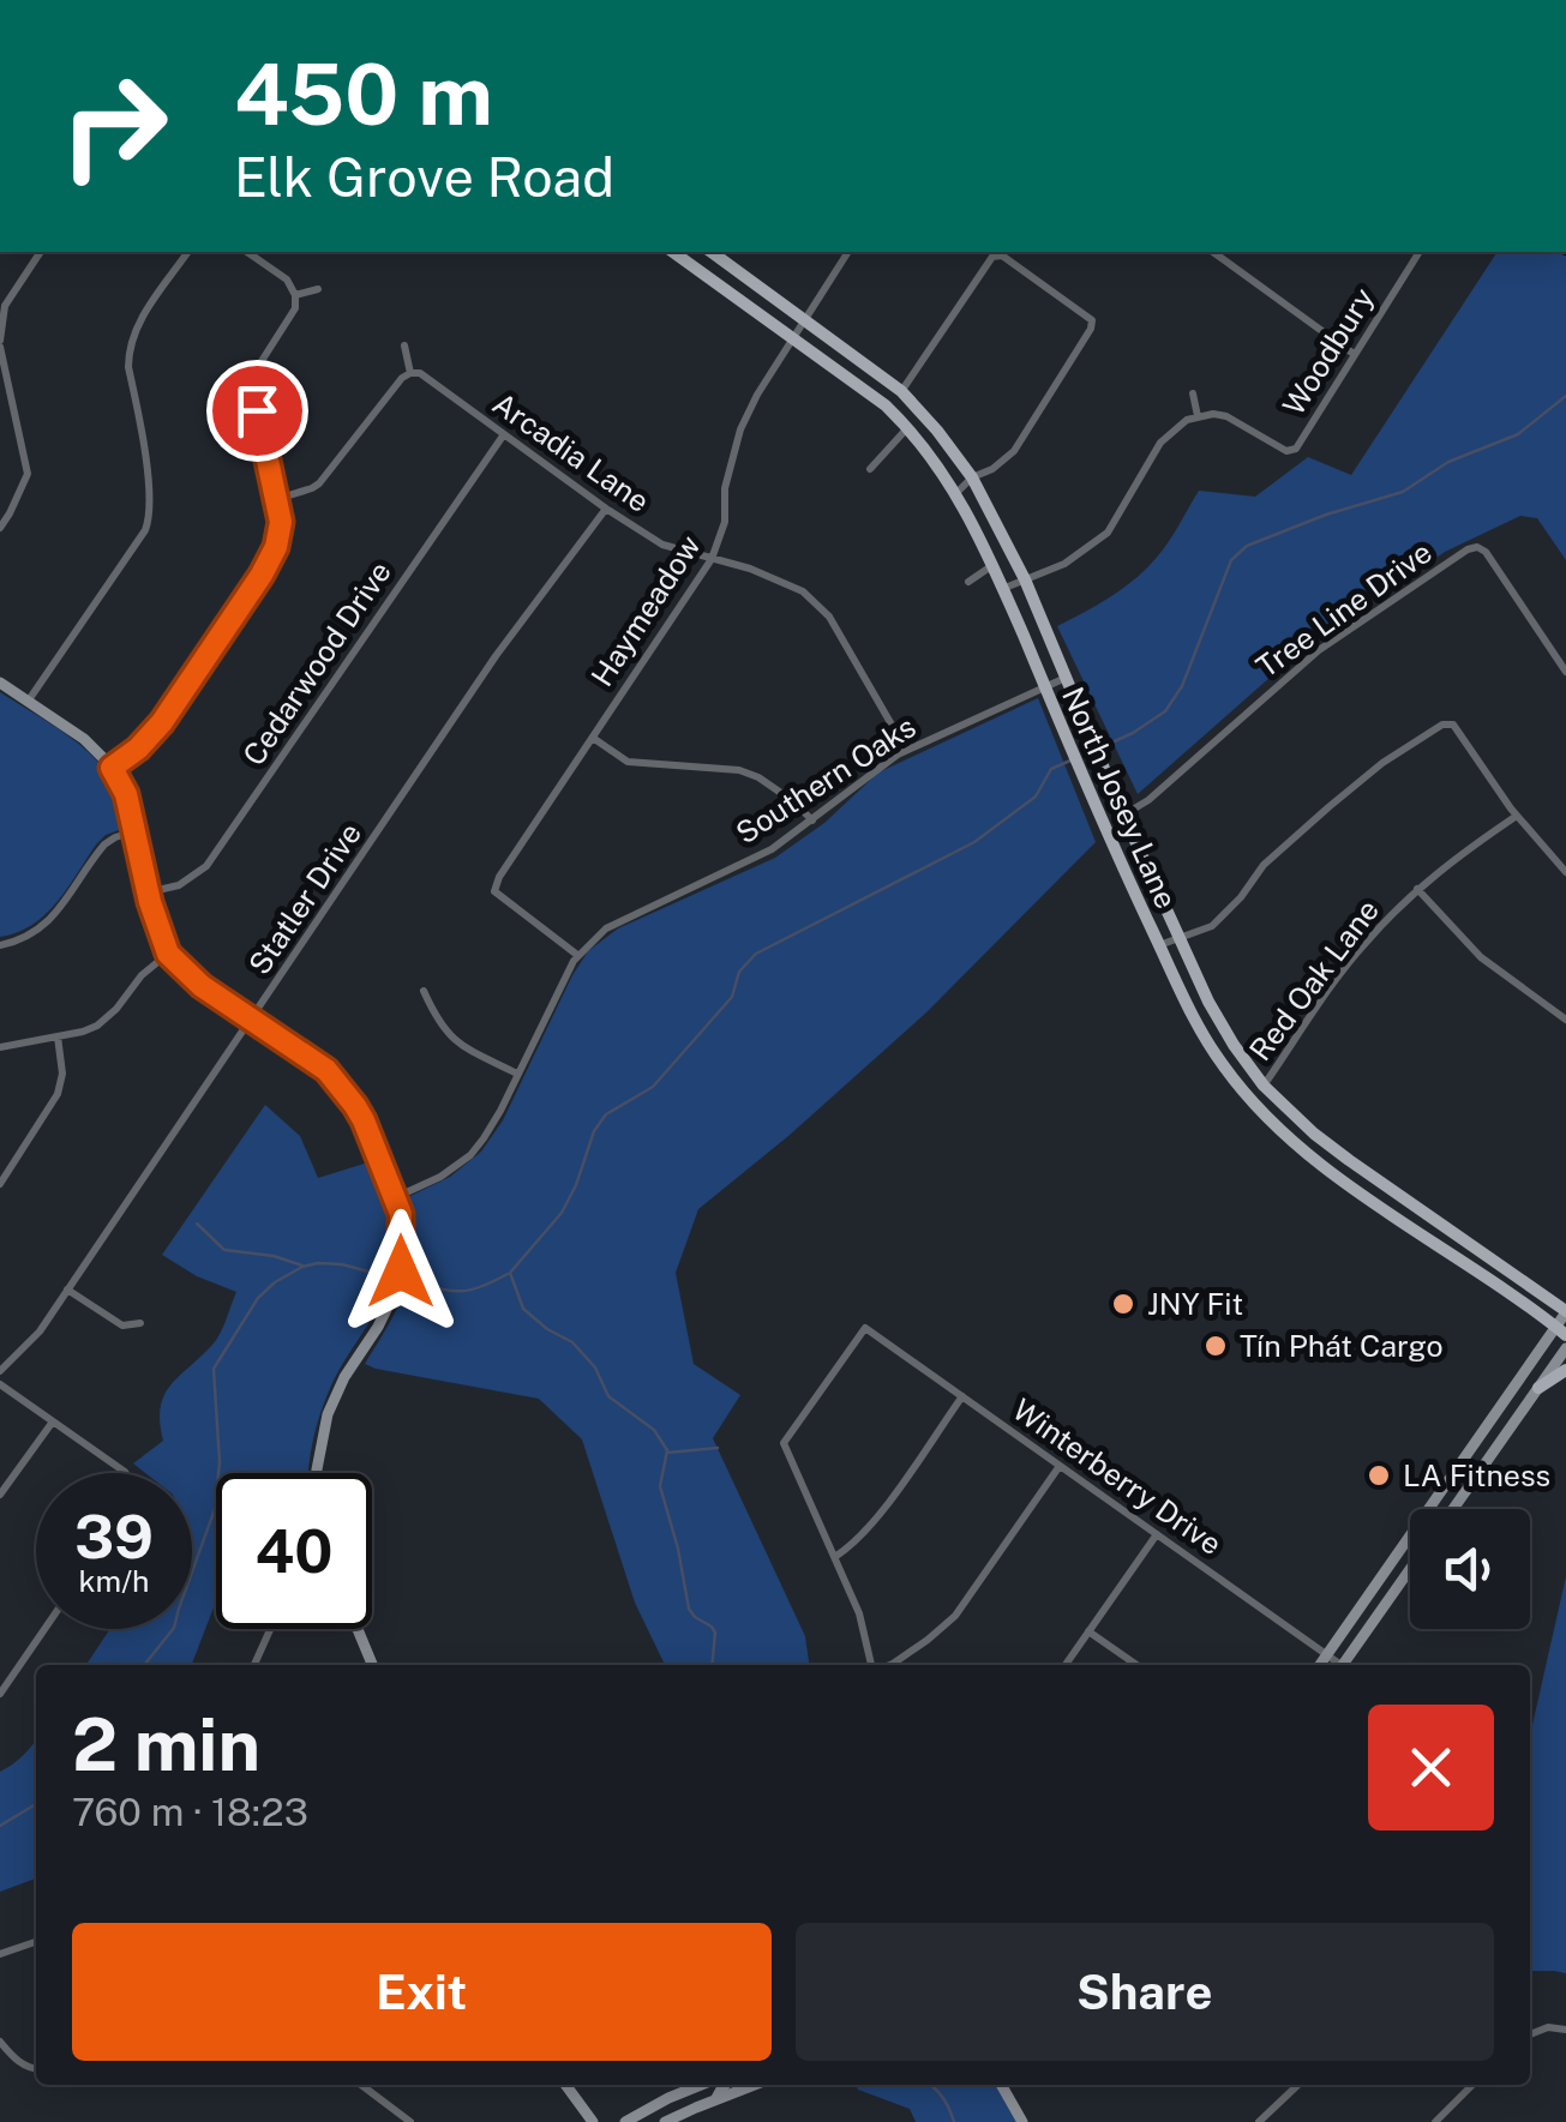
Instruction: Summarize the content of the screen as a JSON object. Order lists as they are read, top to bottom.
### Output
{
  "streets": {
    "main road": ["North Josey Lane"],
    "street": [
      "Woodbury",
      "Arcadia Lane",
      "Tree Line Drive",
      "Haymeadow",
      "Cedarwood Drive",
      "Southern Oaks",
      "Statler Drive",
      "Red Oak Lane",
      "Winterberry Drive"
    ]
  },
  "crossings": [
    ["Arcadia Lane", "Haymeadow"],
    ["Arcadia Lane", "Cedarwood Drive"],
    ["Arcadia Lane", "Southern Oaks"],
    ["Arcadia Lane", "Statler Drive"],
    ["Tree Line Drive", "North Josey Lane"],
    ["Haymeadow", "Southern Oaks"],
    ["Haymeadow", "North Josey Lane"],
    ["Southern Oaks", "North Josey Lane"],
    ["North Josey Lane", "Red Oak Lane"]
  ],
  "places": ["JNY Fit", "Tín Phát Cargo", "LA Fitness"],
  "page": {
    "turn": ["450 m", "Elk Grove Road"],
    "speed": "39 km/h",
    "limit": "40",
    "heading": ["2 min", "760 m · 18:23"],
    "buttons": ["Exit", "Share"]
  }
}
